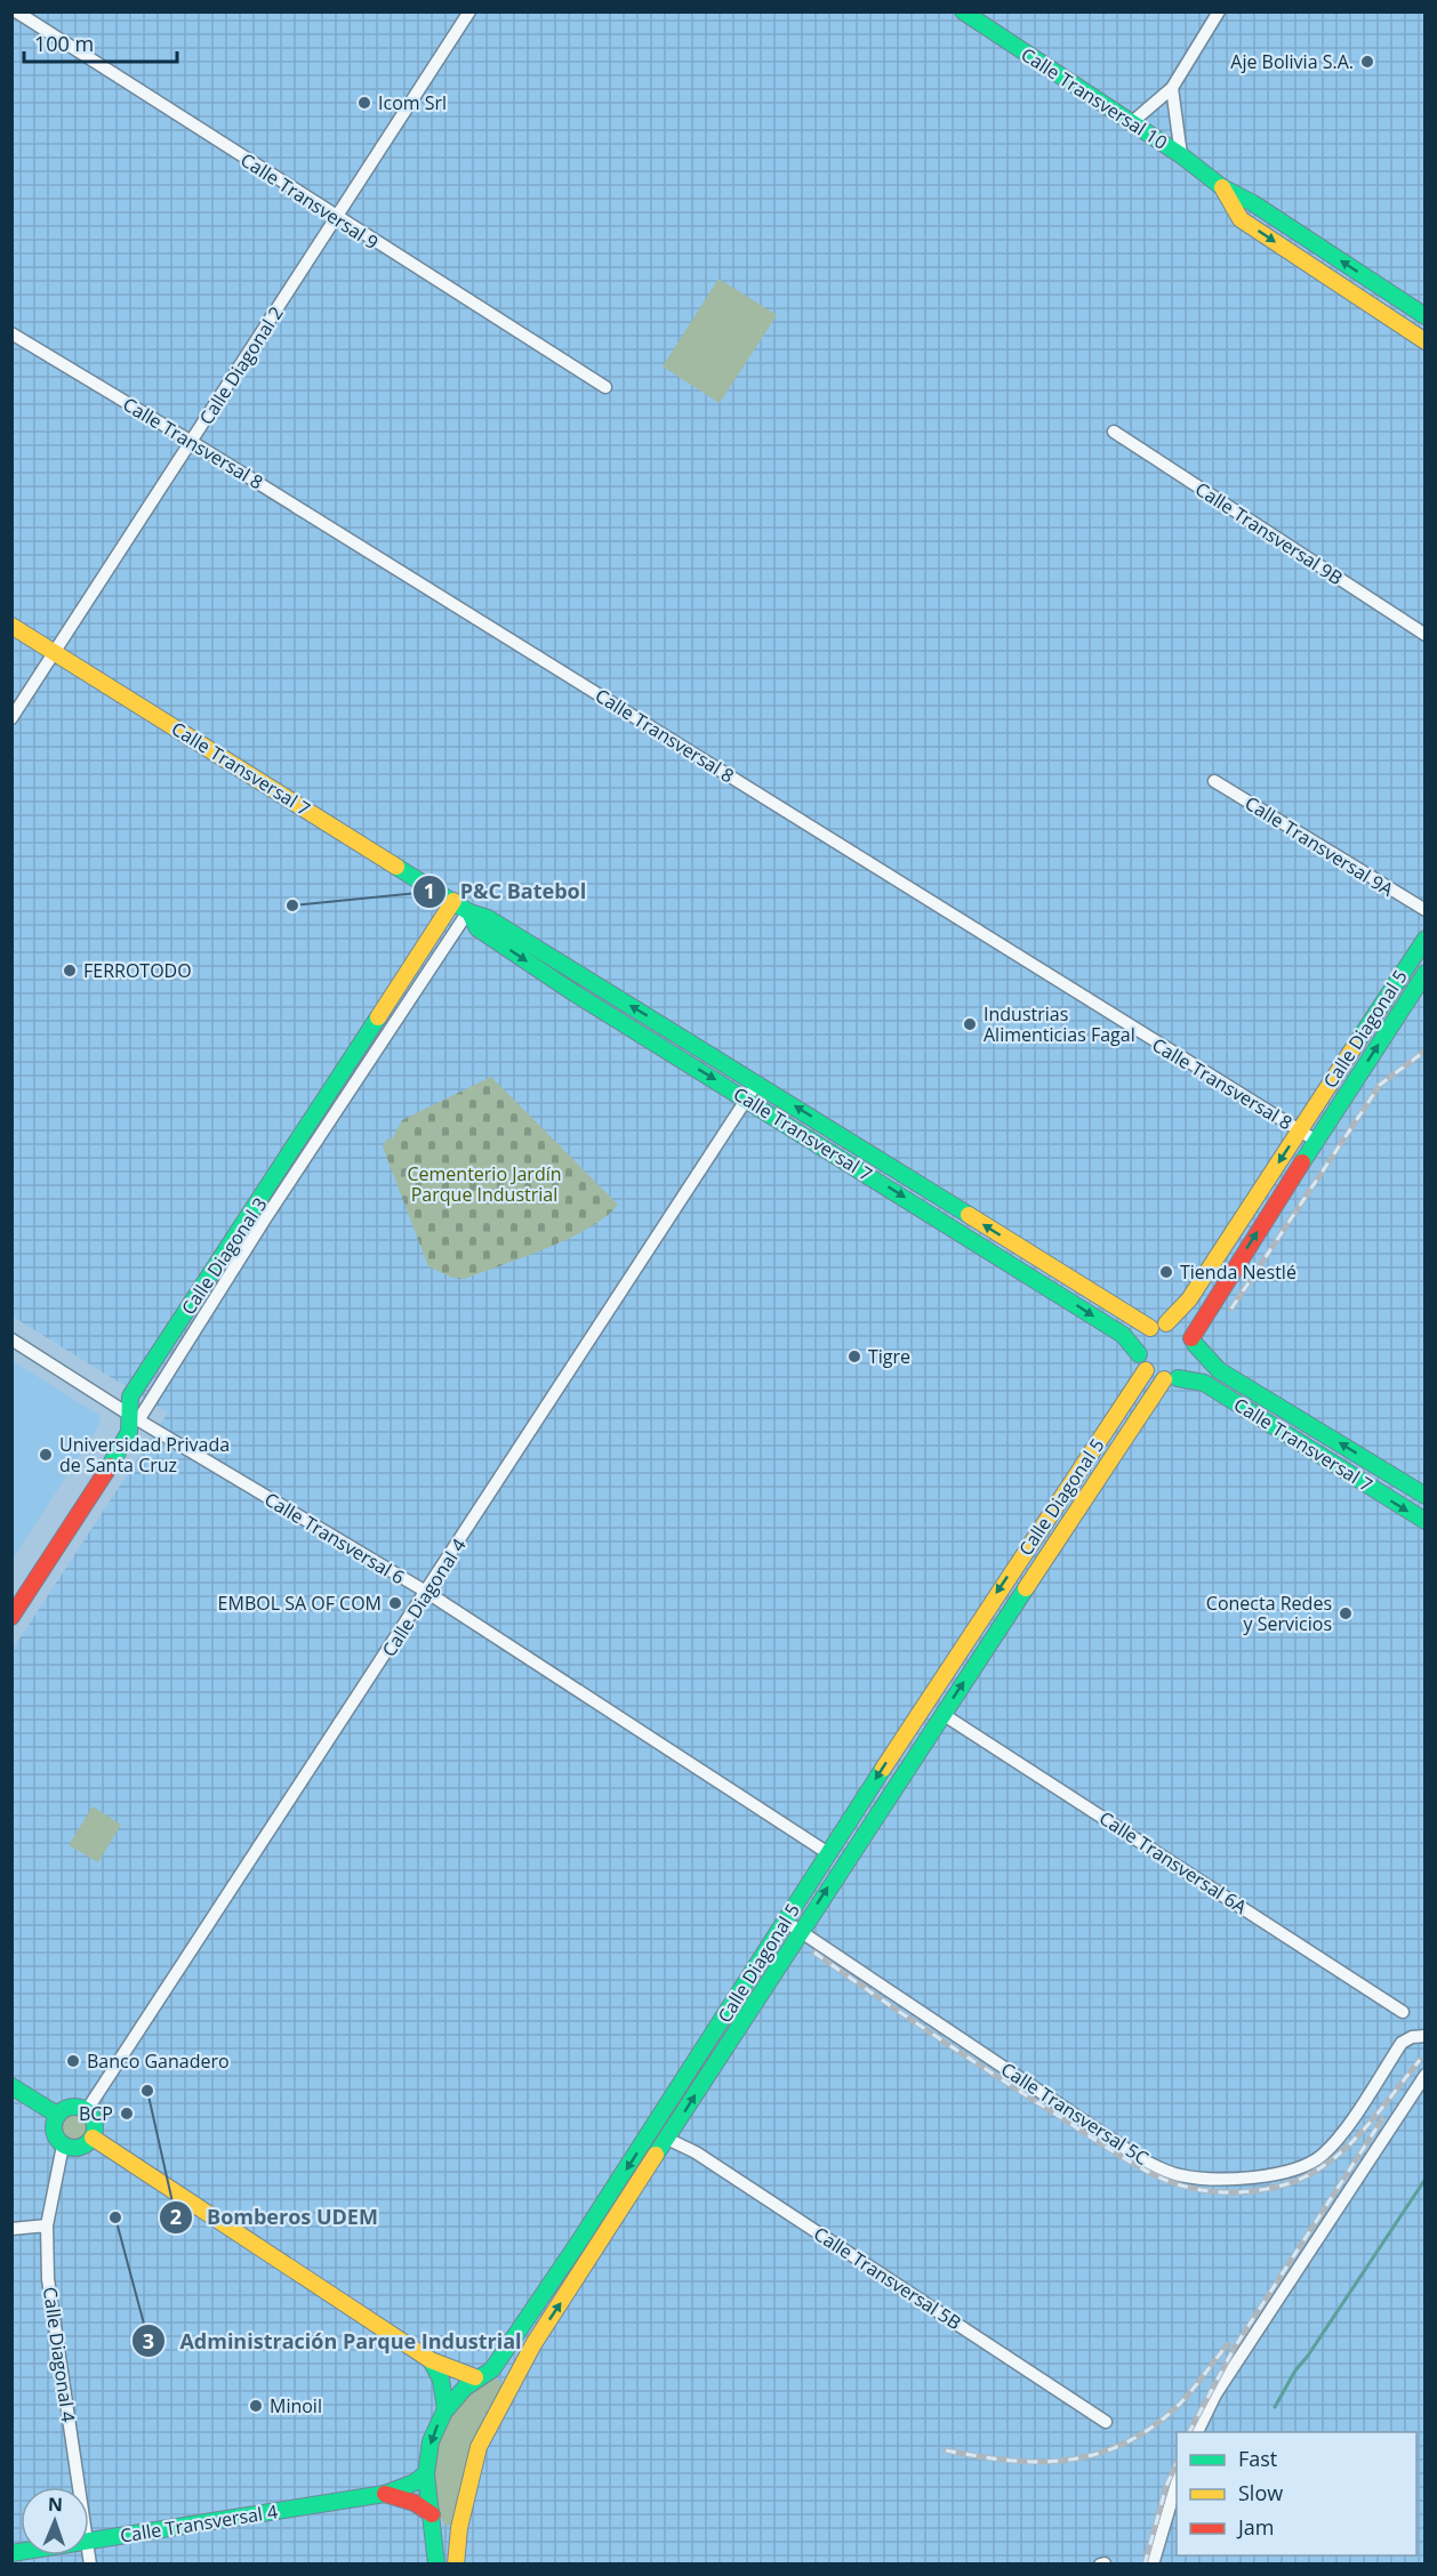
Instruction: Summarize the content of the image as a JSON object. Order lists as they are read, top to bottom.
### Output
{
  "streets": {
    "street": [
      "Calle Transversal 10",
      "Calle Transversal 9",
      "Calle Diagonal 2",
      "Calle Transversal 8",
      "Calle Transversal 9B",
      "Calle Transversal 7",
      "Calle Transversal 9A",
      "Calle Diagonal 5",
      "Calle Diagonal 3",
      "Calle Transversal 6",
      "Calle Diagonal 4",
      "Calle Transversal 6A",
      "Calle Transversal 5C",
      "Calle Transversal 5B",
      "Calle Transversal 4"
    ]
  },
  "crossings": [
    ["Calle Transversal 9", "Calle Diagonal 2"],
    ["Calle Diagonal 2", "Calle Transversal 8"],
    ["Calle Diagonal 2", "Calle Transversal 7"],
    ["Calle Transversal 8", "Calle Diagonal 5"],
    ["Calle Transversal 7", "Calle Diagonal 5"],
    ["Calle Transversal 7", "Calle Diagonal 3"],
    ["Calle Transversal 7", "Calle Diagonal 4"],
    ["Calle Diagonal 5", "Calle Transversal 6"],
    ["Calle Diagonal 5", "Calle Transversal 6A"],
    ["Calle Diagonal 5", "Calle Transversal 5C"],
    ["Calle Diagonal 5", "Calle Transversal 5B"],
    ["Calle Diagonal 3", "Calle Transversal 6"],
    ["Calle Transversal 6", "Calle Diagonal 4"]
  ],
  "parks": ["Cementerio Jardín Parque Industrial"],
  "places": [
    "Aje Bolivia S.A.",
    "Icom Srl",
    "P&C Batebol",
    "FERROTODO",
    "Industrias Alimenticias Fagal",
    "Tienda Nestlé",
    "Tigre",
    "Universidad Privada de Santa Cruz",
    "EMBOL SA OF COM",
    "Conecta Redes y Servicios",
    "Banco Ganadero",
    "Bomberos UDEM",
    "BCP",
    "Administración Parque Industrial",
    "Minoil"
  ],
  "legend": ["Fast", "Slow", "Jam"],
  "scale_bar": "100 m",
  "north": "top"
}
